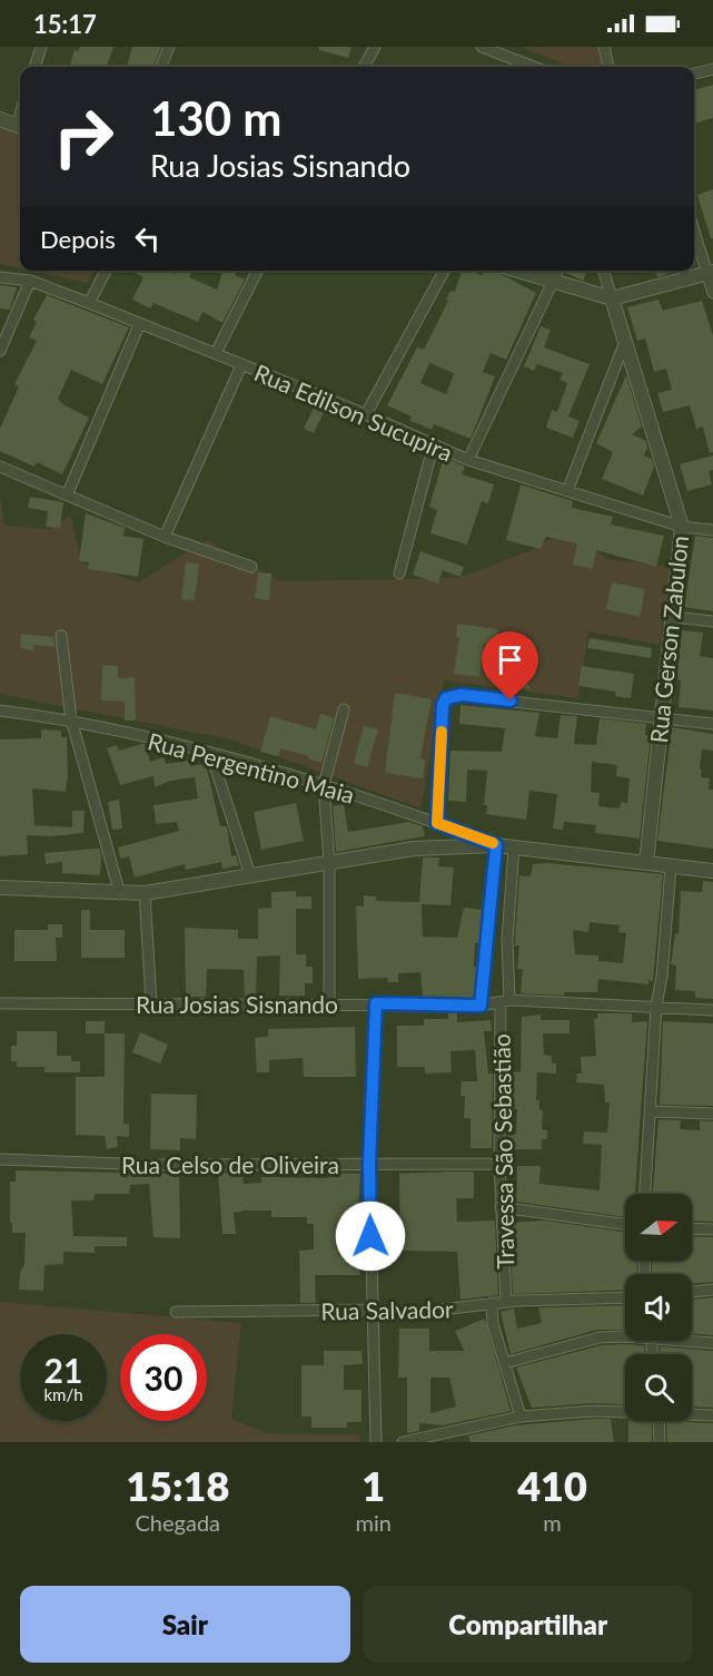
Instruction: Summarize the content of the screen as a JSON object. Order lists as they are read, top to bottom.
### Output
{
  "streets": {
    "street": [
      "Rua Edilson Sucupira",
      "Rua Gerson Zabulon",
      "Rua Pergentino Maia",
      "Rua Josias Sisnando",
      "Travessa São Sebastião",
      "Rua Celso de Oliveira",
      "Rua Salvador"
    ]
  },
  "crossings": [
    ["Rua Edilson Sucupira", "Rua Gerson Zabulon"],
    ["Rua Pergentino Maia", "Travessa São Sebastião"],
    ["Rua Josias Sisnando", "Travessa São Sebastião"],
    ["Travessa São Sebastião", "Rua Celso de Oliveira"],
    ["Travessa São Sebastião", "Rua Salvador"]
  ],
  "north": "right",
  "page": {
    "status": "15:17",
    "turn": ["130 m", "Rua Josias Sisnando"],
    "then": "Depois",
    "speed": "21 km/h",
    "limit": "30",
    "eta": [
      "15:18",
      "Chegada",
      "1",
      "min",
      "410",
      "m"
    ],
    "buttons": ["Sair", "Compartilhar"]
  }
}
